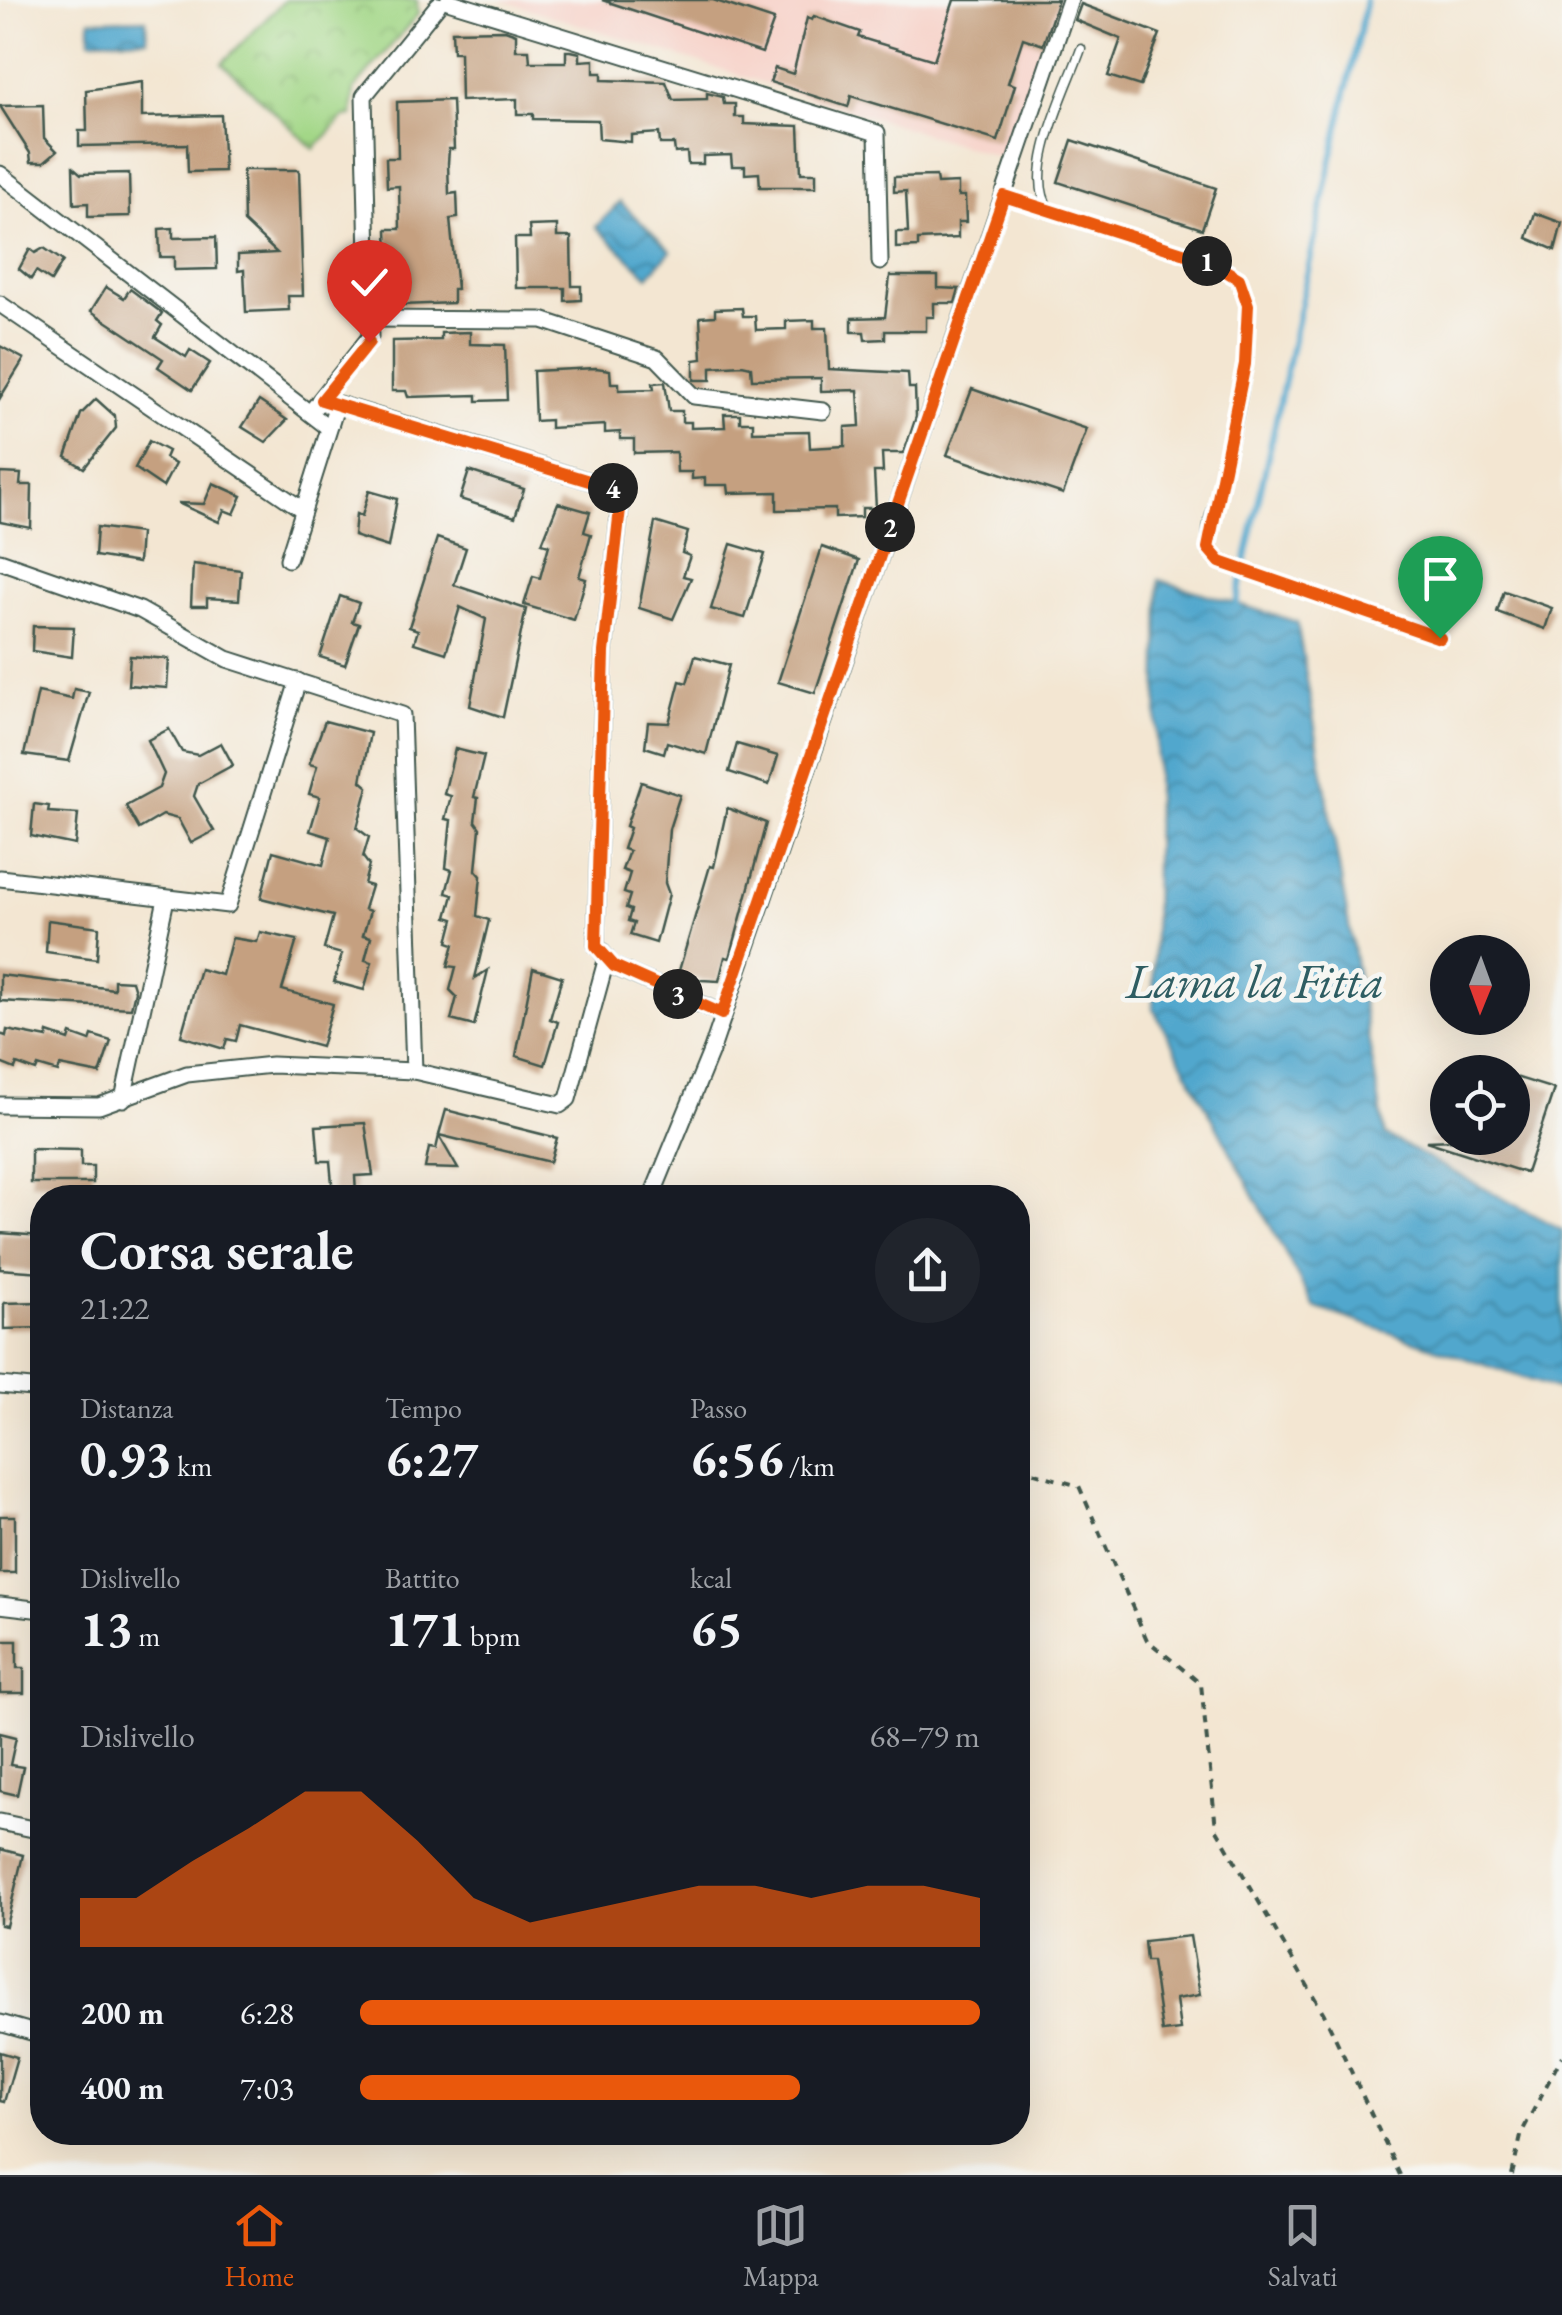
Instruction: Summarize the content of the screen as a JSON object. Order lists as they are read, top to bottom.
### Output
{
  "water": ["Lama la Fitta"],
  "north": "bottom",
  "page": {
    "pins": [
      "1",
      "4",
      "2",
      "3"
    ],
    "heading": ["Corsa serale", "21:22"],
    "stats": [
      ["Distanza", "0.93 km"],
      ["Tempo", "6:27"],
      ["Passo", "6:56 /km"],
      ["Dislivello", "13 m"],
      ["Battito", "171 bpm"],
      ["kcal", "65"]
    ],
    "chart": ["Dislivello", "68–79 m"],
    "list": [
      {
        "name": "200 m",
        "note": "6:28"
      },
      {
        "name": "400 m",
        "note": "7:03"
      }
    ],
    "tabs": ["Home", "Mappa", "Salvati"]
  }
}
